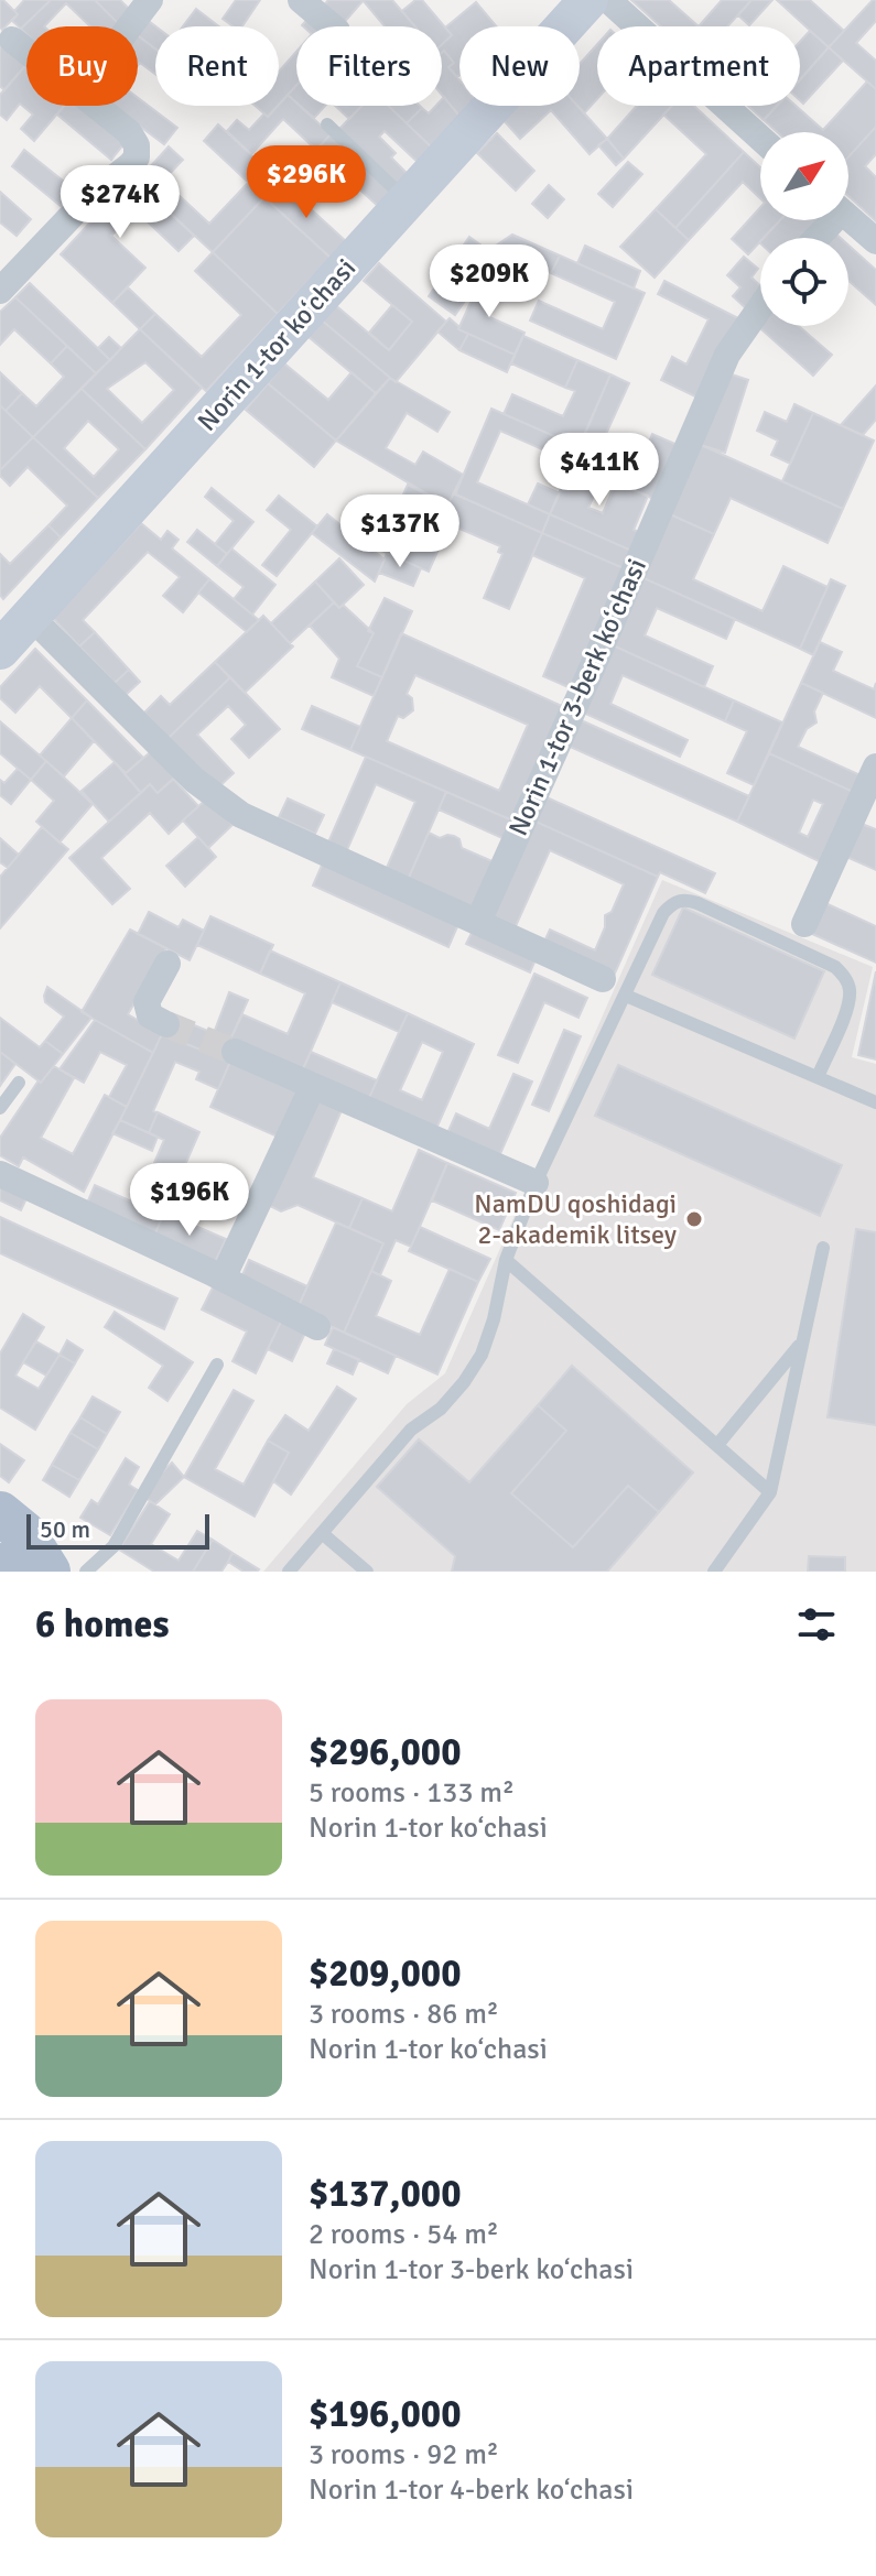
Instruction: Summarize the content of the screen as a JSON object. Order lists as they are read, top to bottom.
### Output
{
  "streets": {
    "street": ["Norin 1-tor koʻchasi", "Norin 1-tor 3-berk koʻchasi"]
  },
  "places": ["NamDU qoshidagi 2-akademik litsey"],
  "scale_bar": "50 m",
  "north": "top right",
  "page": {
    "chip": [
      "Buy",
      "Rent",
      "Filters",
      "New",
      "Apartment"
    ],
    "price": [
      "$296K",
      "$274K",
      "$209K",
      "$411K",
      "$137K",
      "$196K"
    ],
    "scale": "50 m",
    "heading": "6 homes",
    "list": [
      {
        "name": "$296,000",
        "note": "5 rooms · 133 m² · Norin 1-tor koʻchasi"
      },
      {
        "name": "$209,000",
        "note": "3 rooms · 86 m² · Norin 1-tor koʻchasi"
      },
      {
        "name": "$137,000",
        "note": "2 rooms · 54 m² · Norin 1-tor 3-berk koʻchasi"
      },
      {
        "name": "$196,000",
        "note": "3 rooms · 92 m² · Norin 1-tor 4-berk koʻchasi"
      }
    ]
  }
}
